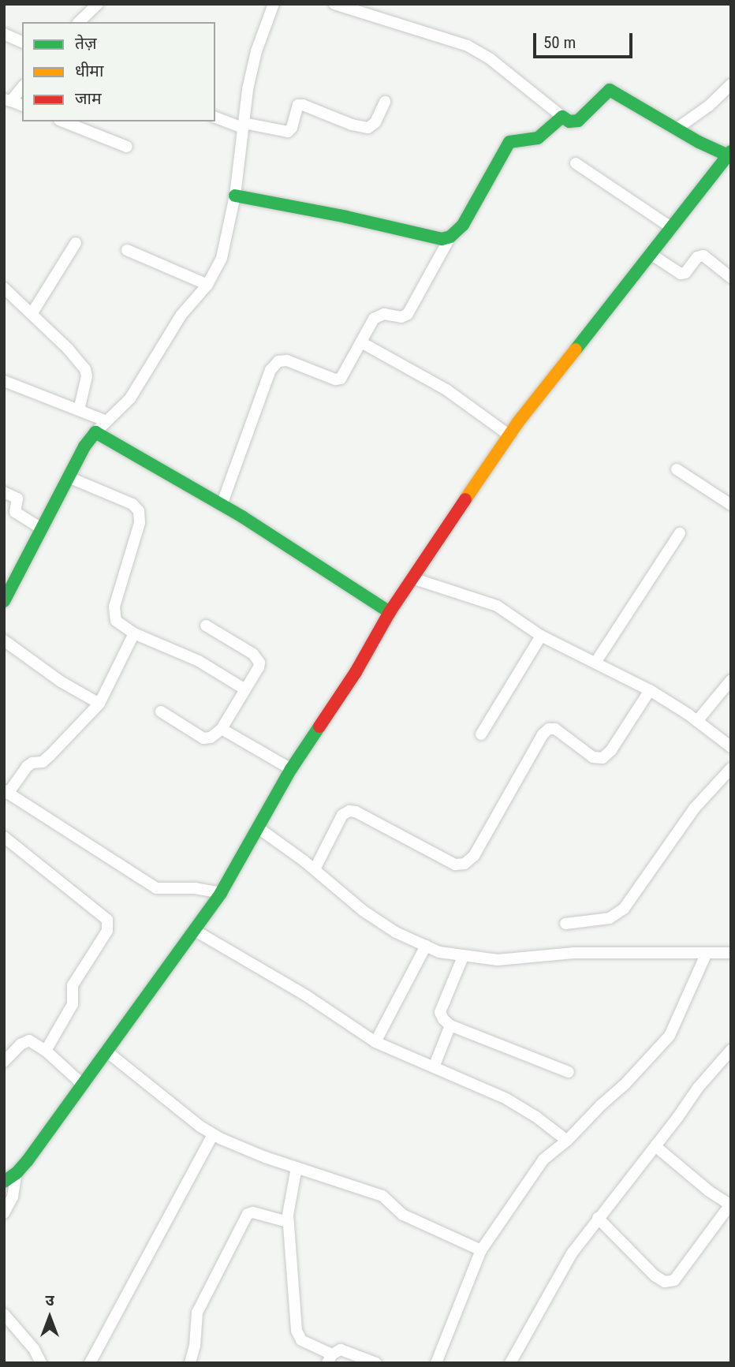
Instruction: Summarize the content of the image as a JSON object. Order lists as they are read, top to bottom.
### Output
{
  "legend": ["तेज़", "धीमा", "जाम"],
  "scale_bar": "50 m",
  "north": "top"
}
